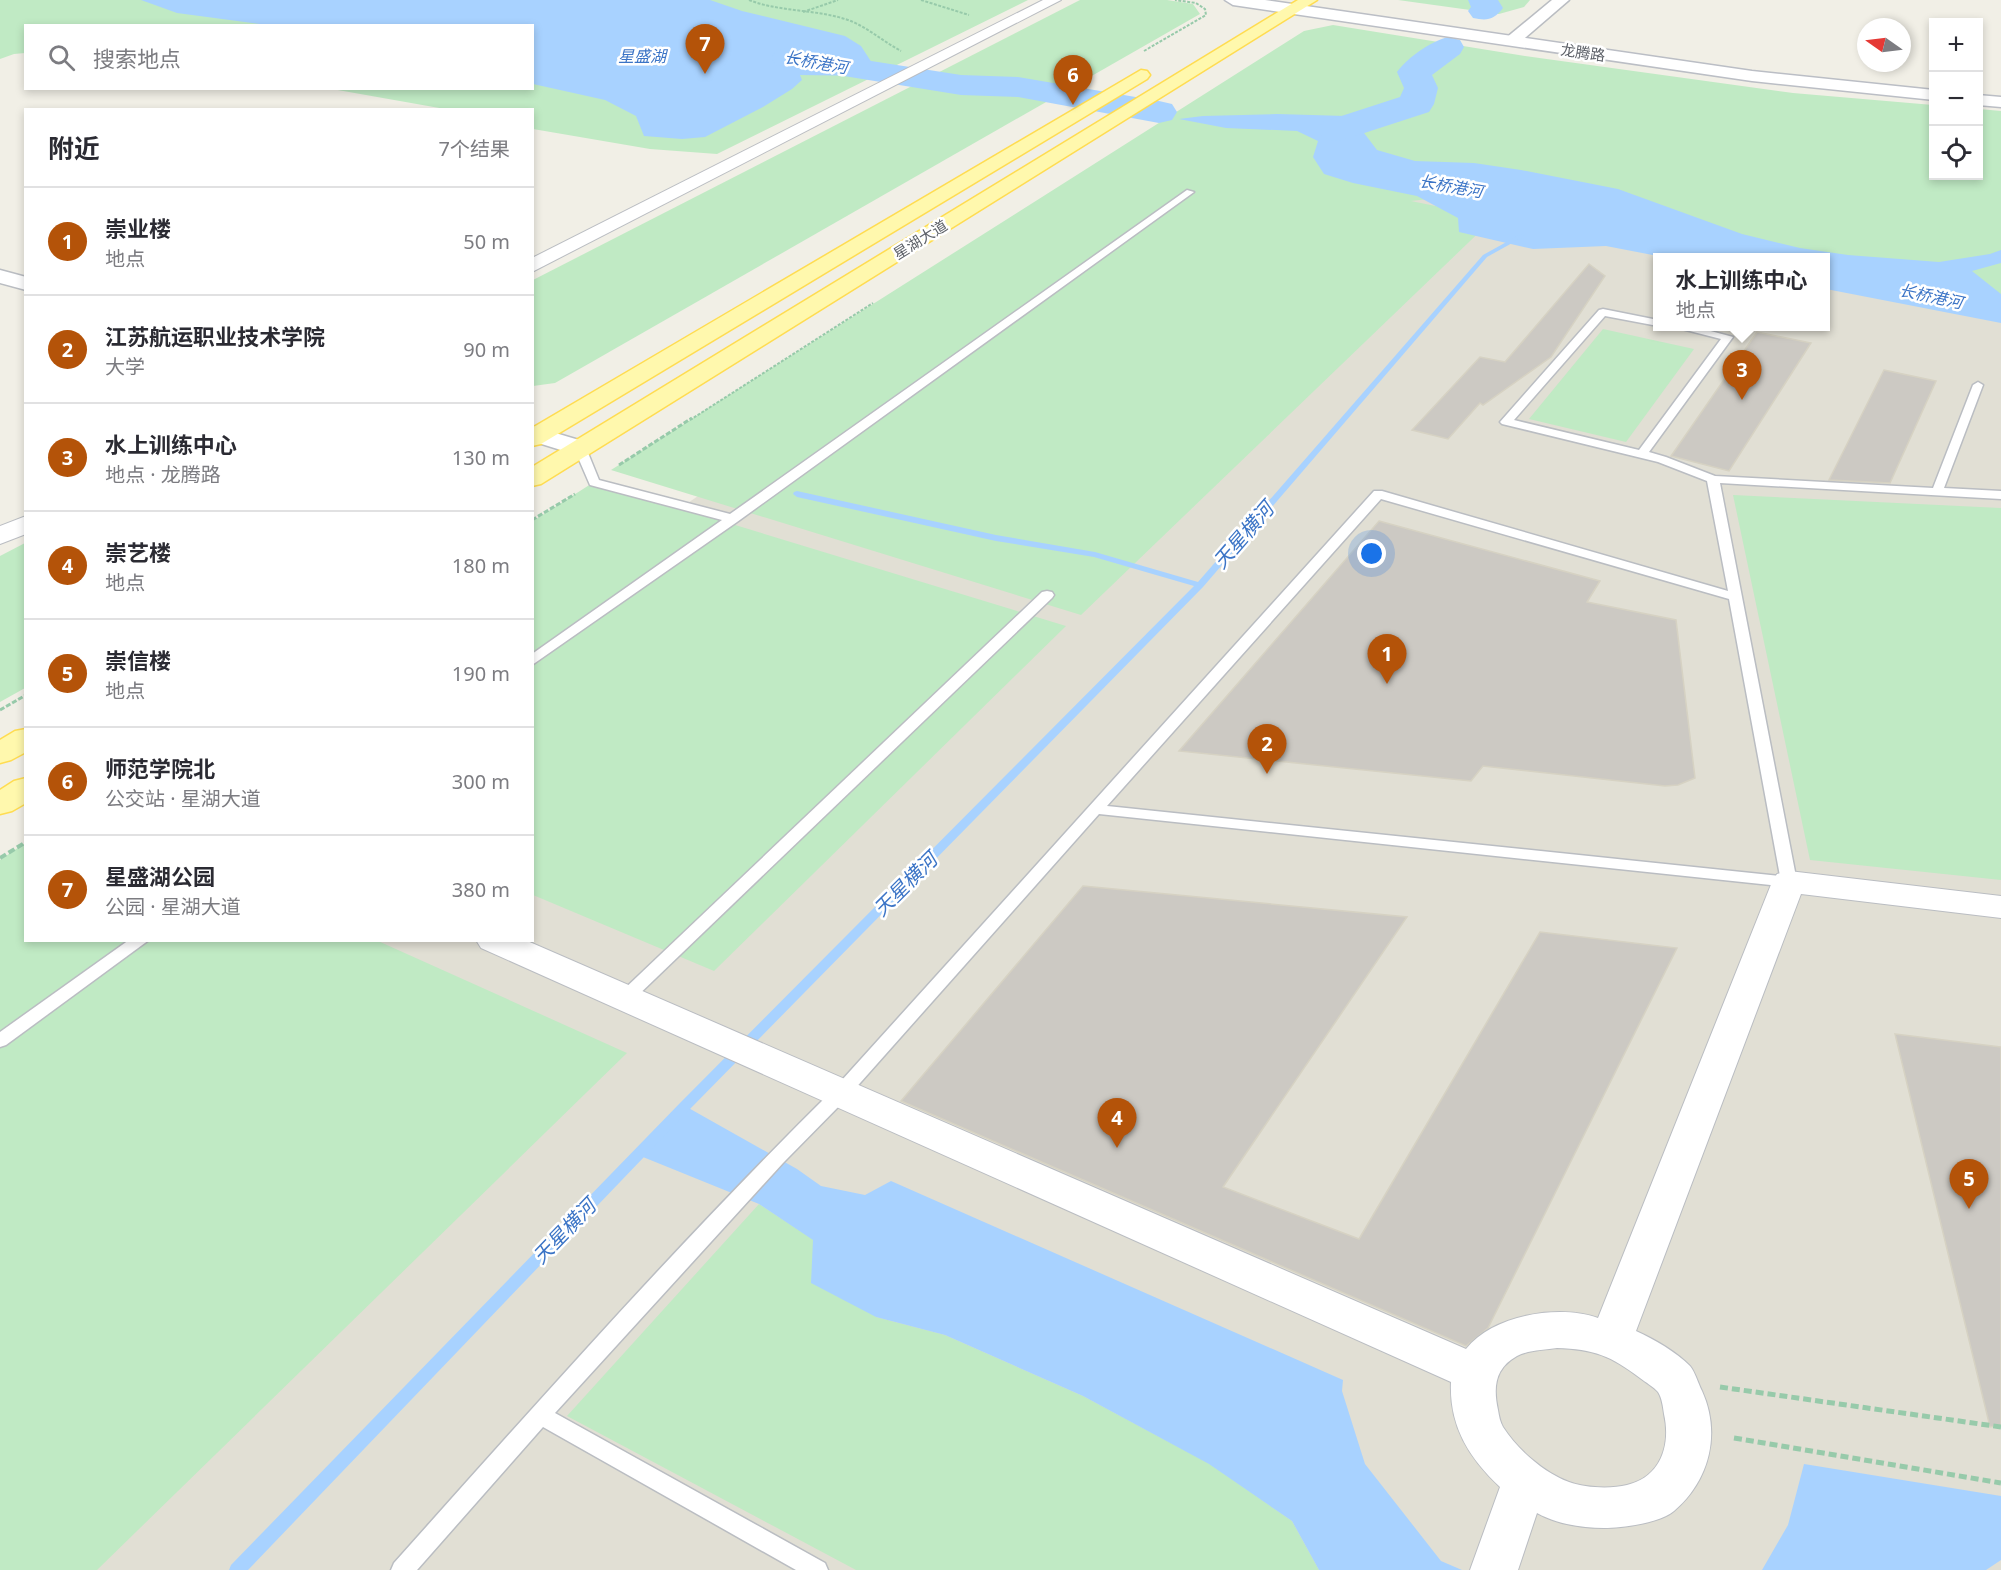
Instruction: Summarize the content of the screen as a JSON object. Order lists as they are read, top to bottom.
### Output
{
  "streets": {
    "main road": ["龙腾路", "星湖大道"]
  },
  "crossings": [
    ["龙腾路", "星湖大道"]
  ],
  "water": ["星盛湖", "长桥港河", "天星横河"],
  "north": "left",
  "page": {
    "map_buttons": ["+", "−"],
    "pins": [
      "7",
      "6",
      "3",
      "1",
      "2",
      "4",
      "5"
    ],
    "search": "搜索地点",
    "heading": ["附近", "7个结果"],
    "list": [
      {
        "mark": "1",
        "name": "崇业楼",
        "note": "地点",
        "value": "50 m"
      },
      {
        "mark": "2",
        "name": "江苏航运职业技术学院",
        "note": "大学",
        "value": "90 m"
      },
      {
        "mark": "3",
        "name": "水上训练中心",
        "note": "地点 · 龙腾路",
        "value": "130 m"
      },
      {
        "mark": "4",
        "name": "崇艺楼",
        "note": "地点",
        "value": "180 m"
      },
      {
        "mark": "5",
        "name": "崇信楼",
        "note": "地点",
        "value": "190 m"
      },
      {
        "mark": "6",
        "name": "师范学院北",
        "note": "公交站 · 星湖大道",
        "value": "300 m"
      },
      {
        "mark": "7",
        "name": "星盛湖公园",
        "note": "公园 · 星湖大道",
        "value": "380 m"
      }
    ],
    "popup": ["水上训练中心", "地点"]
  }
}
